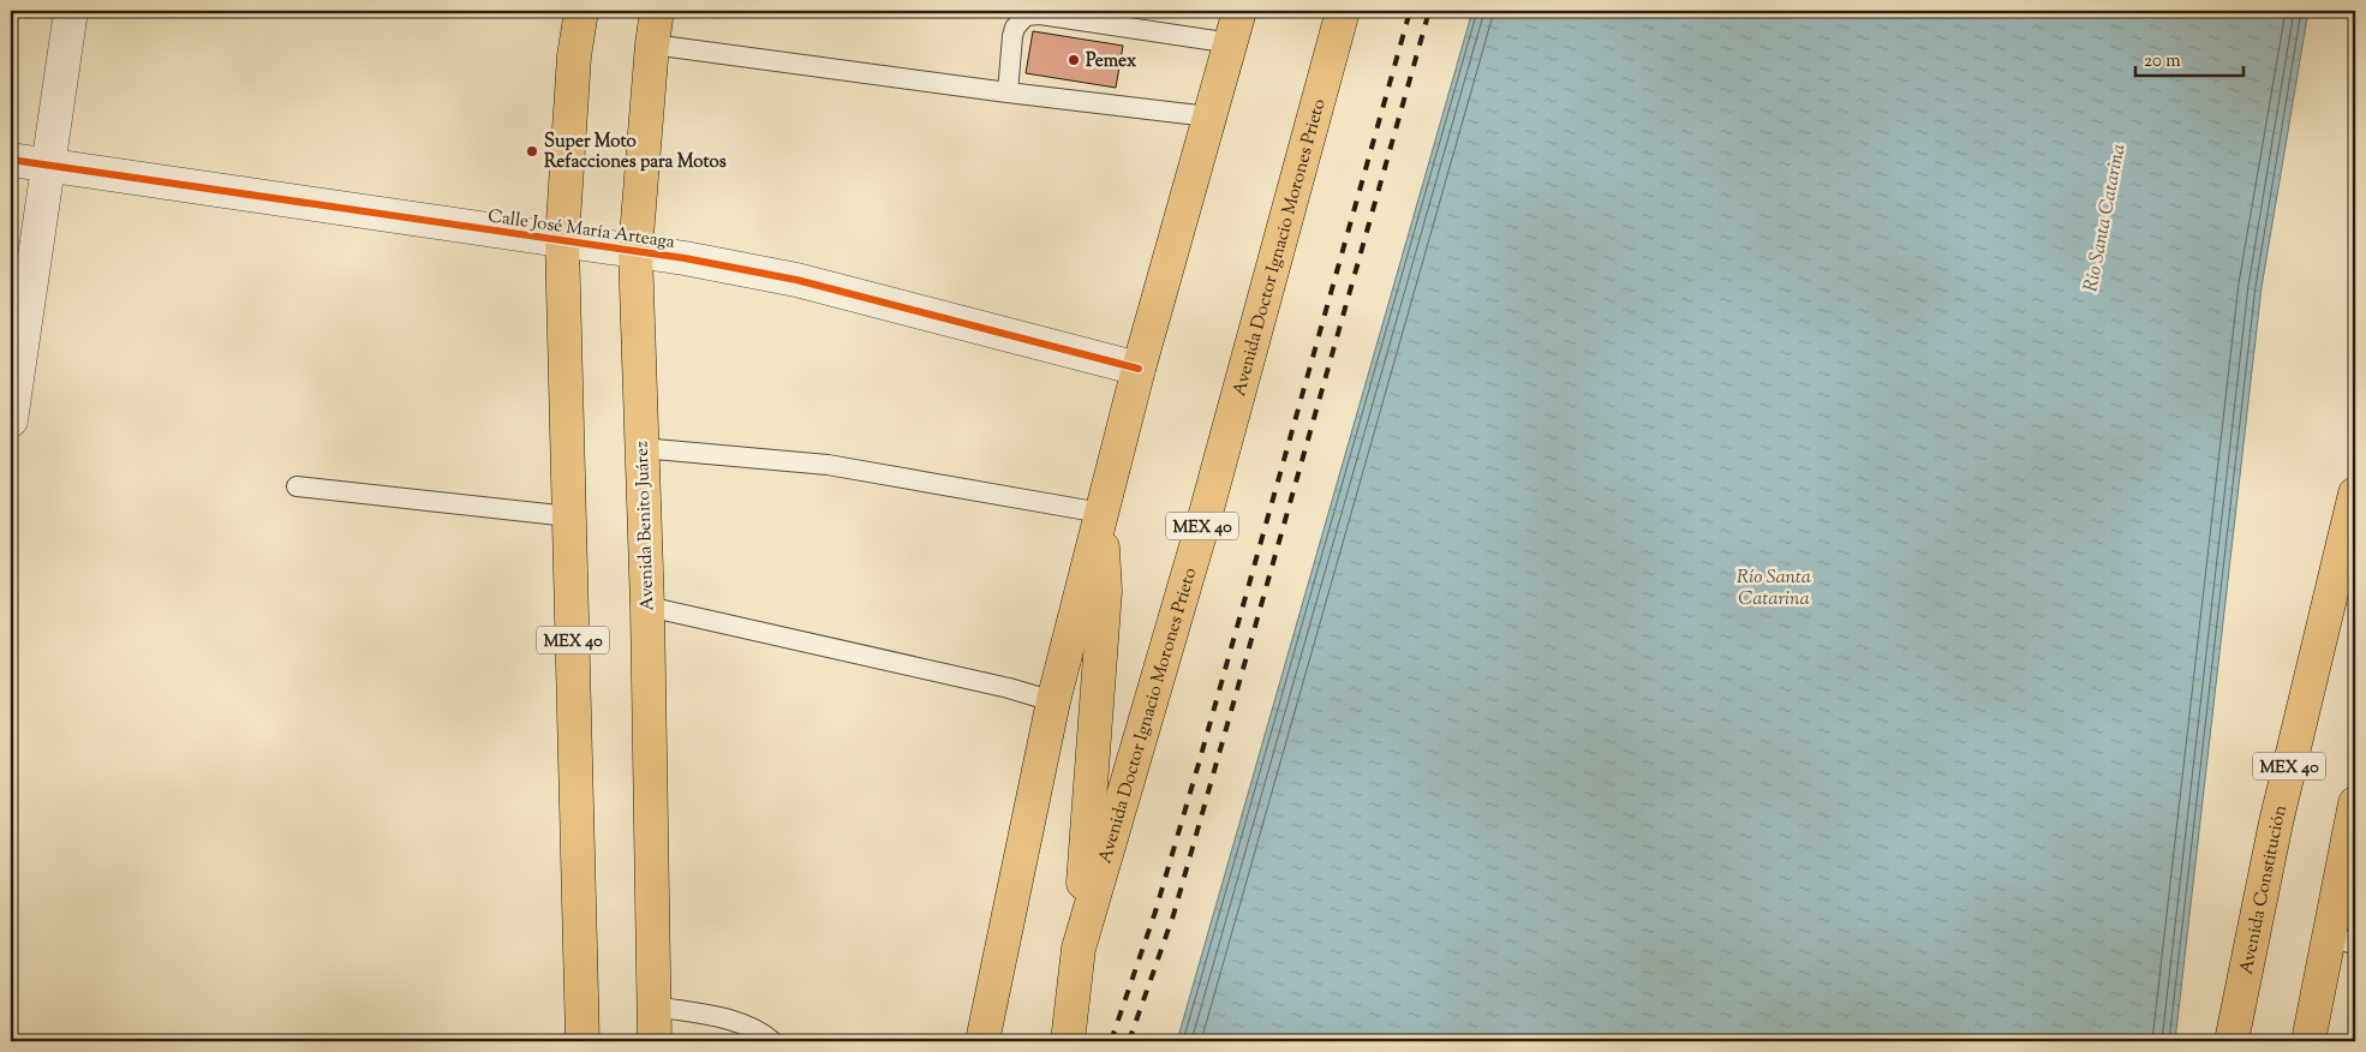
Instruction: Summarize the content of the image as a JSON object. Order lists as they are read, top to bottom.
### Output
{
  "streets": {
    "main road": [
      "Avenida Doctor Ignacio Morones Prieto",
      "Avenida Benito Juárez",
      "MEX 40",
      "Avenida Constitución"
    ],
    "street": ["Calle José María Arteaga"]
  },
  "crossings": [
    ["Calle José María Arteaga", "Avenida Benito Juárez"],
    ["Calle José María Arteaga", "MEX 40"]
  ],
  "water": ["Río Santa Catarina"],
  "places": ["Pemex", "Super Moto Refacciones para Motos"],
  "scale_bar": "20 m"
}
